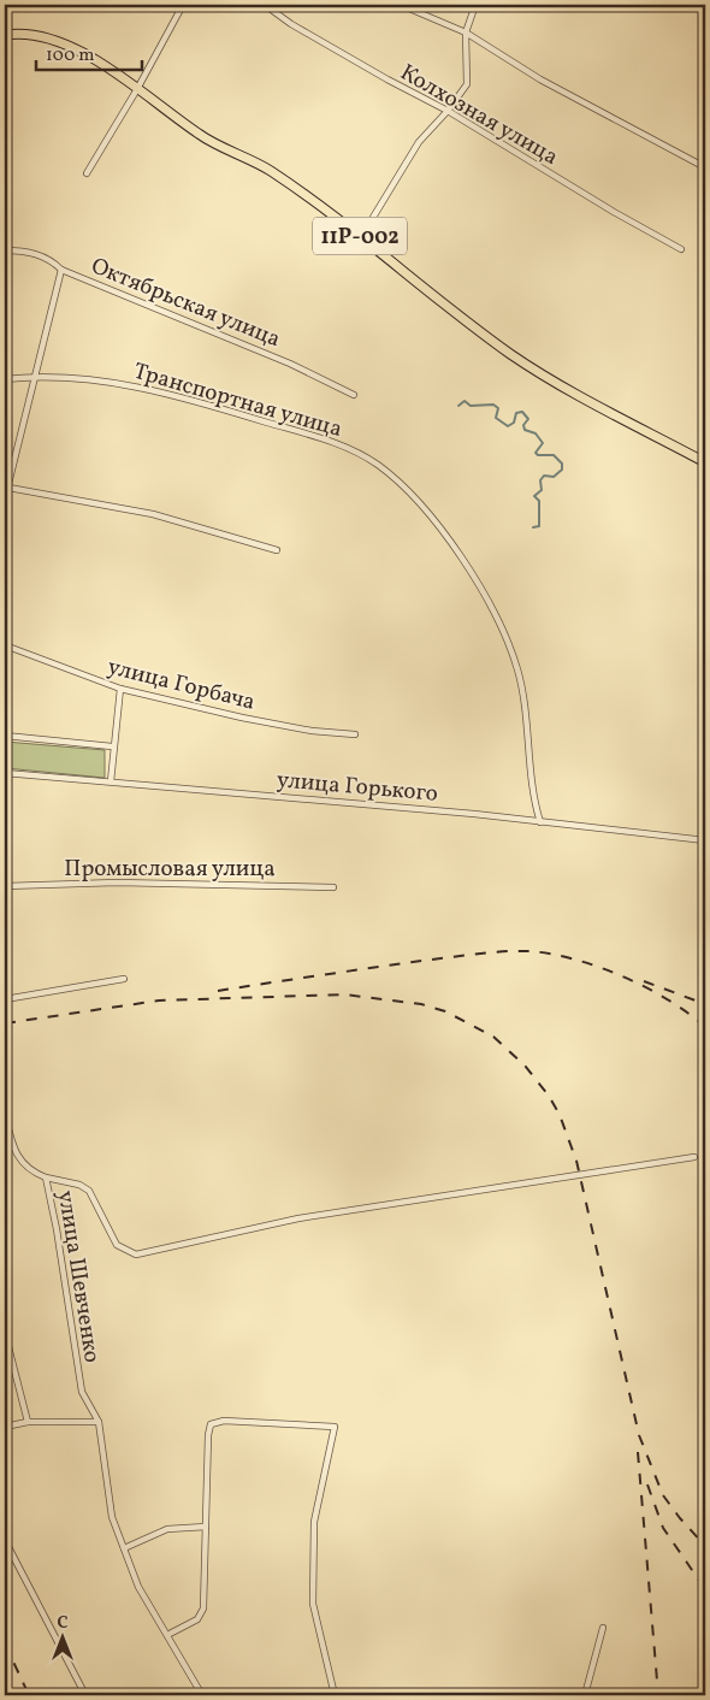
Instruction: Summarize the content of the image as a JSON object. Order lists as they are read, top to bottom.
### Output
{
  "streets": {
    "main road": ["11Р-002"],
    "street": [
      "Колхозная улица",
      "Октябрьская улица",
      "Транспортная улица",
      "улица Горбача",
      "улица Горького",
      "Промысловая улица",
      "улица Шевченко"
    ]
  },
  "crossings": [
    ["Транспортная улица", "улица Горького"]
  ],
  "scale_bar": "100 m",
  "north": "top"
}
